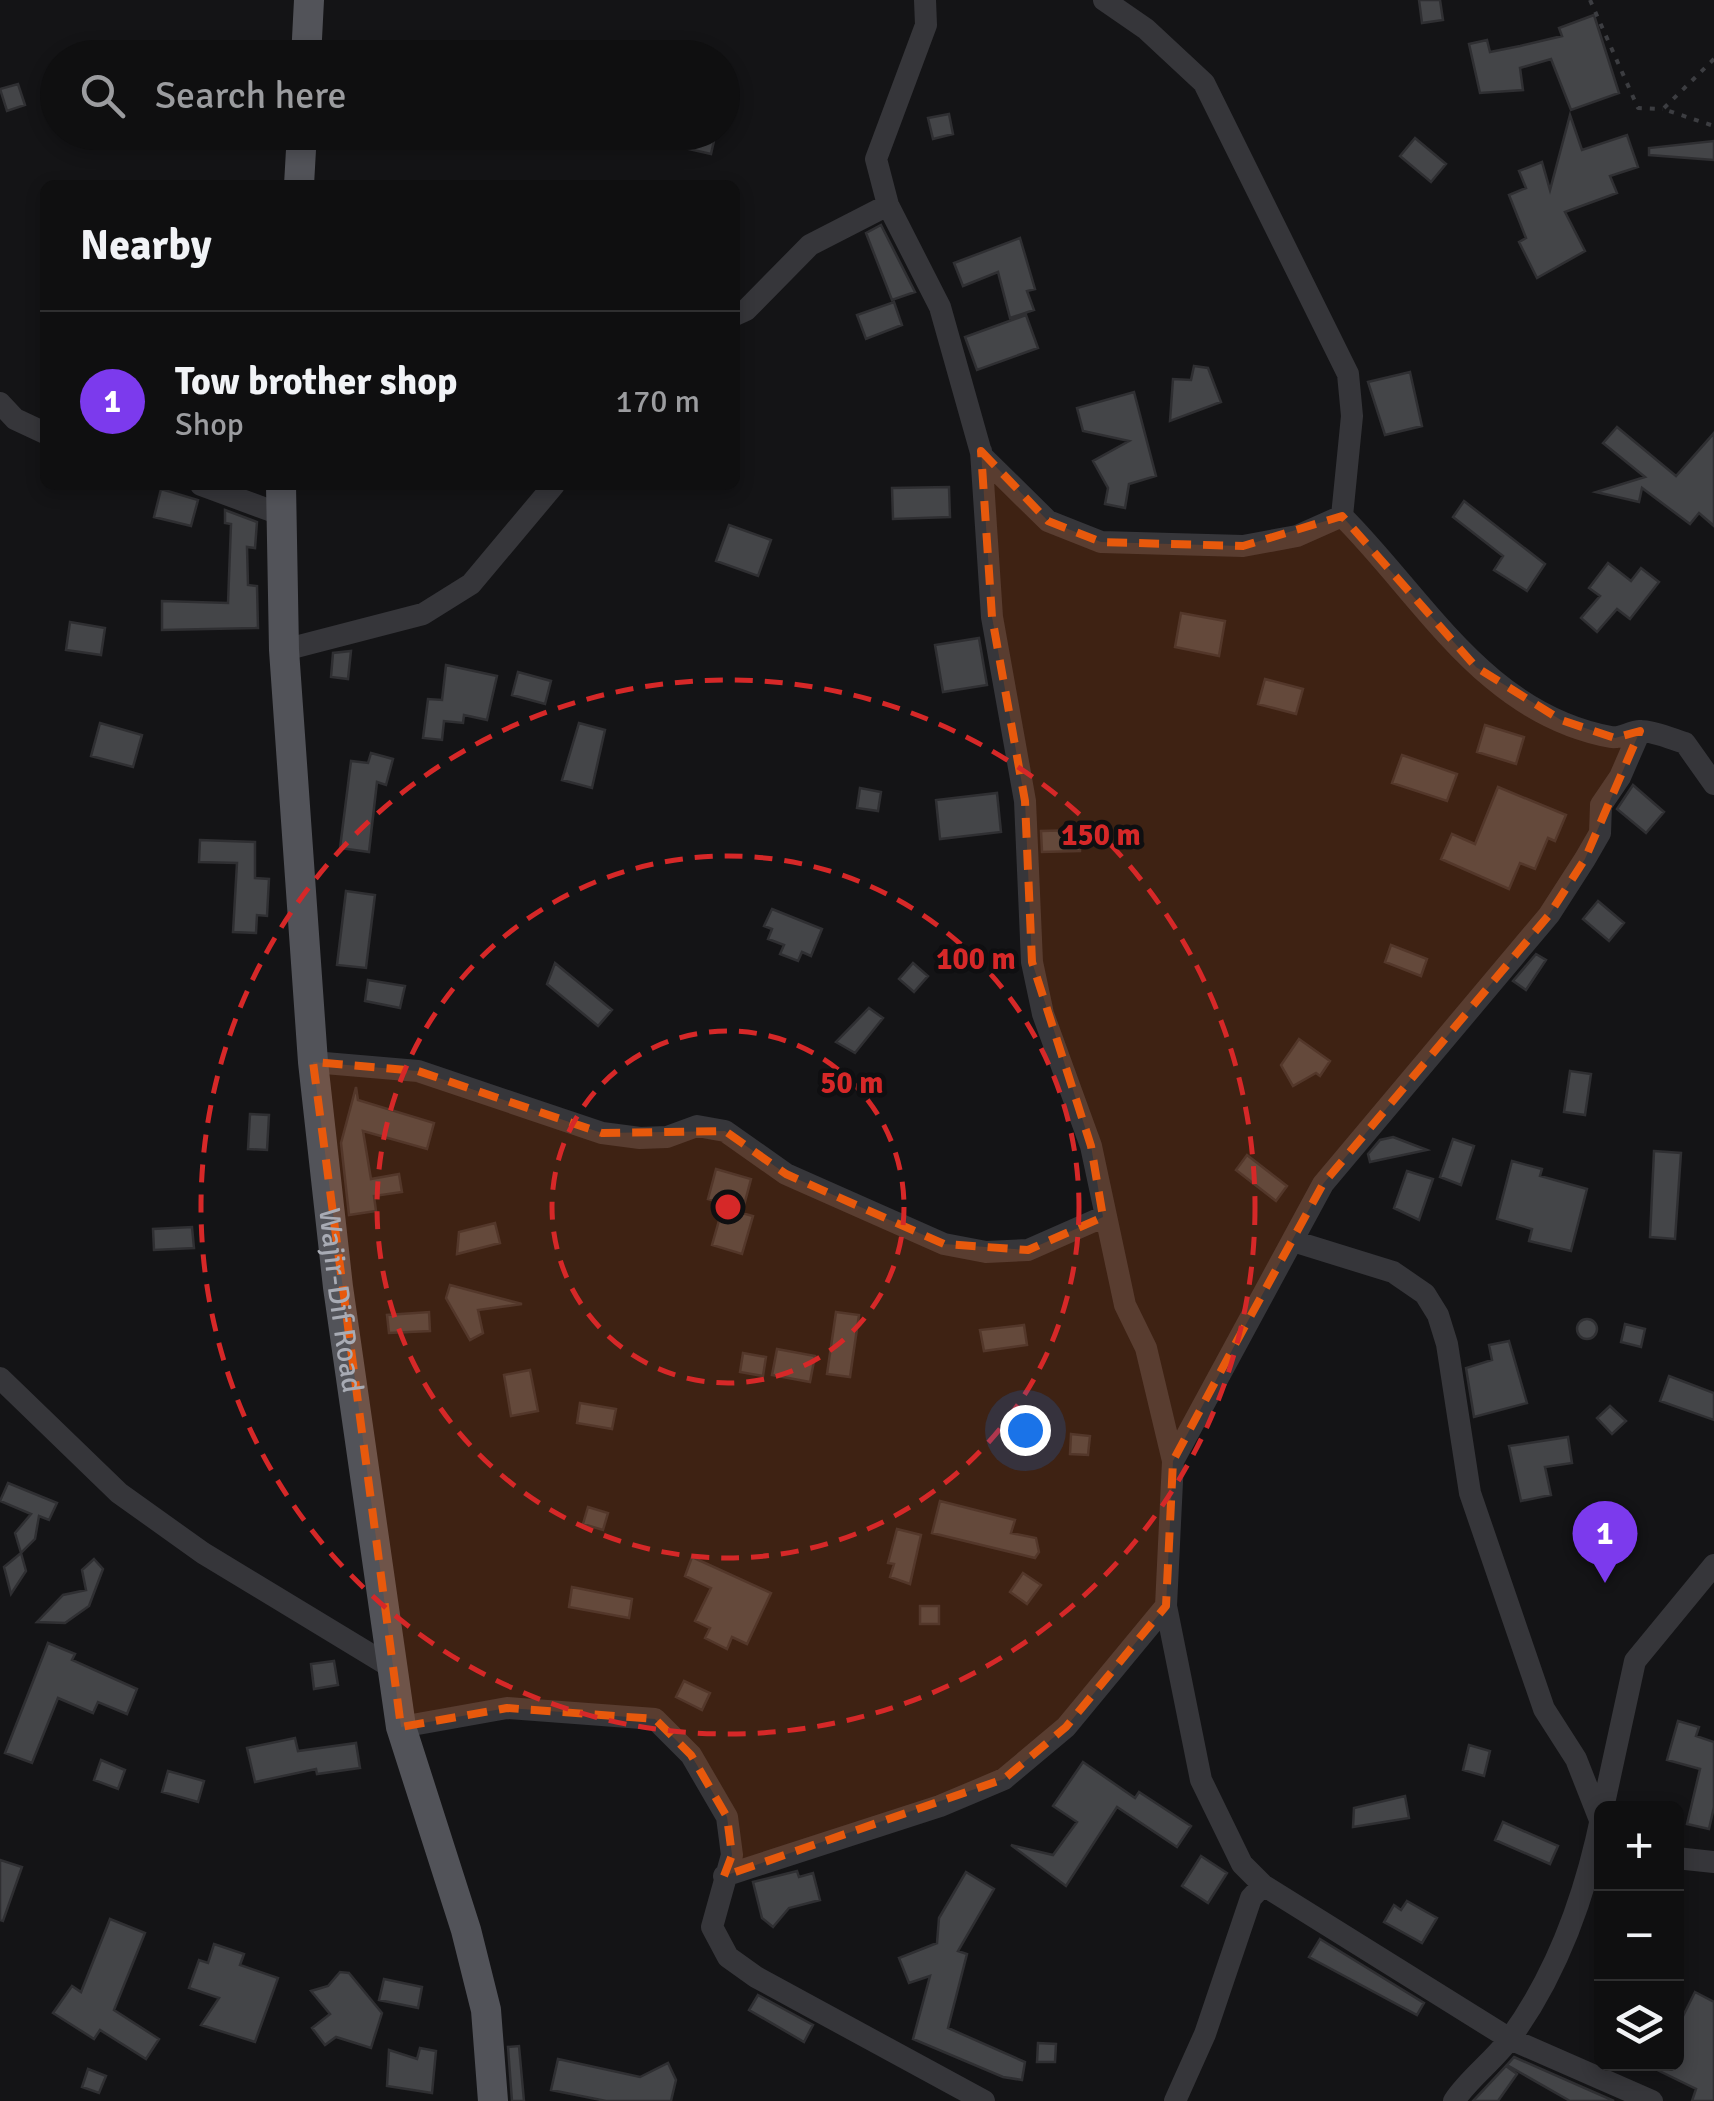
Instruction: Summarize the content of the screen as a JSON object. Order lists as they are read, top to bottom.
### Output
{
  "streets": {
    "main road": ["Wajir-Dif Road"]
  },
  "page": {
    "search": "Search here",
    "heading": "Nearby",
    "list": [
      {
        "mark": "1",
        "name": "Tow brother shop",
        "note": "Shop",
        "value": "170 m"
      }
    ],
    "pins": "1",
    "map_buttons": ["+", "−"]
  },
  "rings": ["150 m", "100 m", "50 m"]
}
